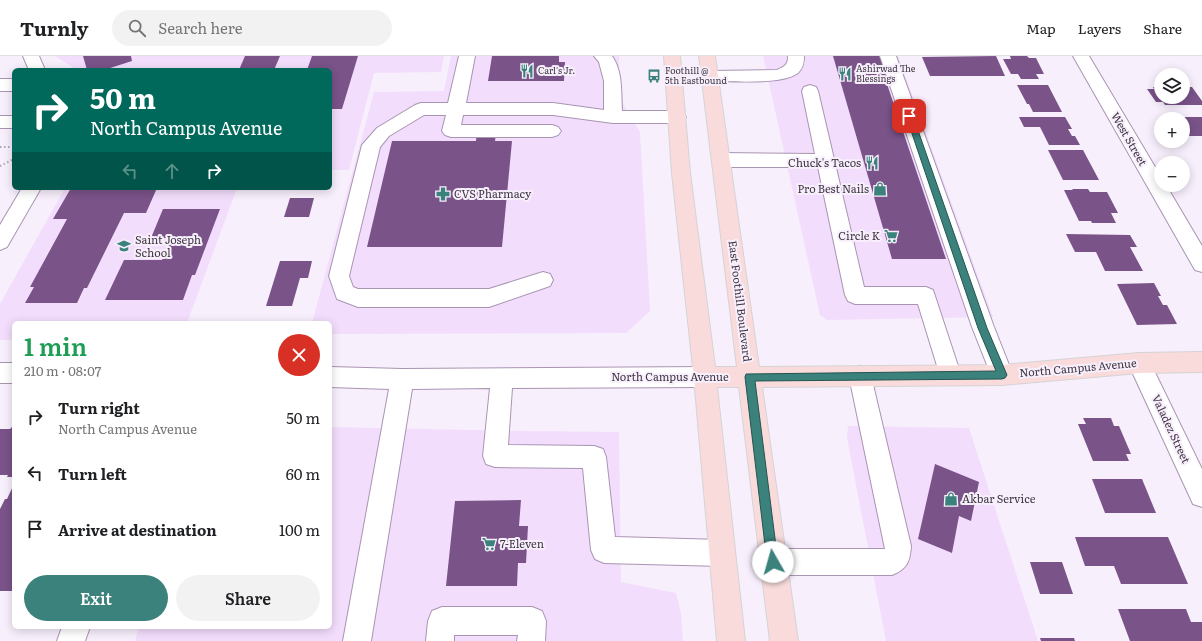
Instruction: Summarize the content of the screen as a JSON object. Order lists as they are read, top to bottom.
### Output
{
  "streets": {
    "main road": ["East Foothill Boulevard", "North Campus Avenue"],
    "street": ["West Street", "Valadez Street"]
  },
  "crossings": [
    ["East Foothill Boulevard", "North Campus Avenue"],
    ["North Campus Avenue", "Valadez Street"]
  ],
  "places": {
    "restaurant": ["Carl's Jr.", "Ashirwad The Blessings", "Chuck's Tacos"],
    "bus stop": ["Foothill @ 5th Eastbound"],
    "shop": ["Pro Best Nails", "Akbar Service"],
    "pharmacy": ["CVS Pharmacy"],
    "supermarket": ["Circle K", "7-Eleven"],
    "school or university": ["Saint Joseph School"]
  },
  "page": {
    "header": "Turnly",
    "search": "Search here",
    "nav": ["Map", "Layers", "Share"],
    "map_buttons": ["+", "−"],
    "turn": ["50 m", "North Campus Avenue"],
    "heading": ["1 min", "210 m · 08:07"],
    "list": [
      {
        "name": "Turn right",
        "note": "North Campus Avenue",
        "value": "50 m"
      },
      {
        "name": "Turn left",
        "value": "60 m"
      },
      {
        "name": "Arrive at destination",
        "value": "100 m"
      }
    ],
    "buttons": ["Exit", "Share"]
  }
}
